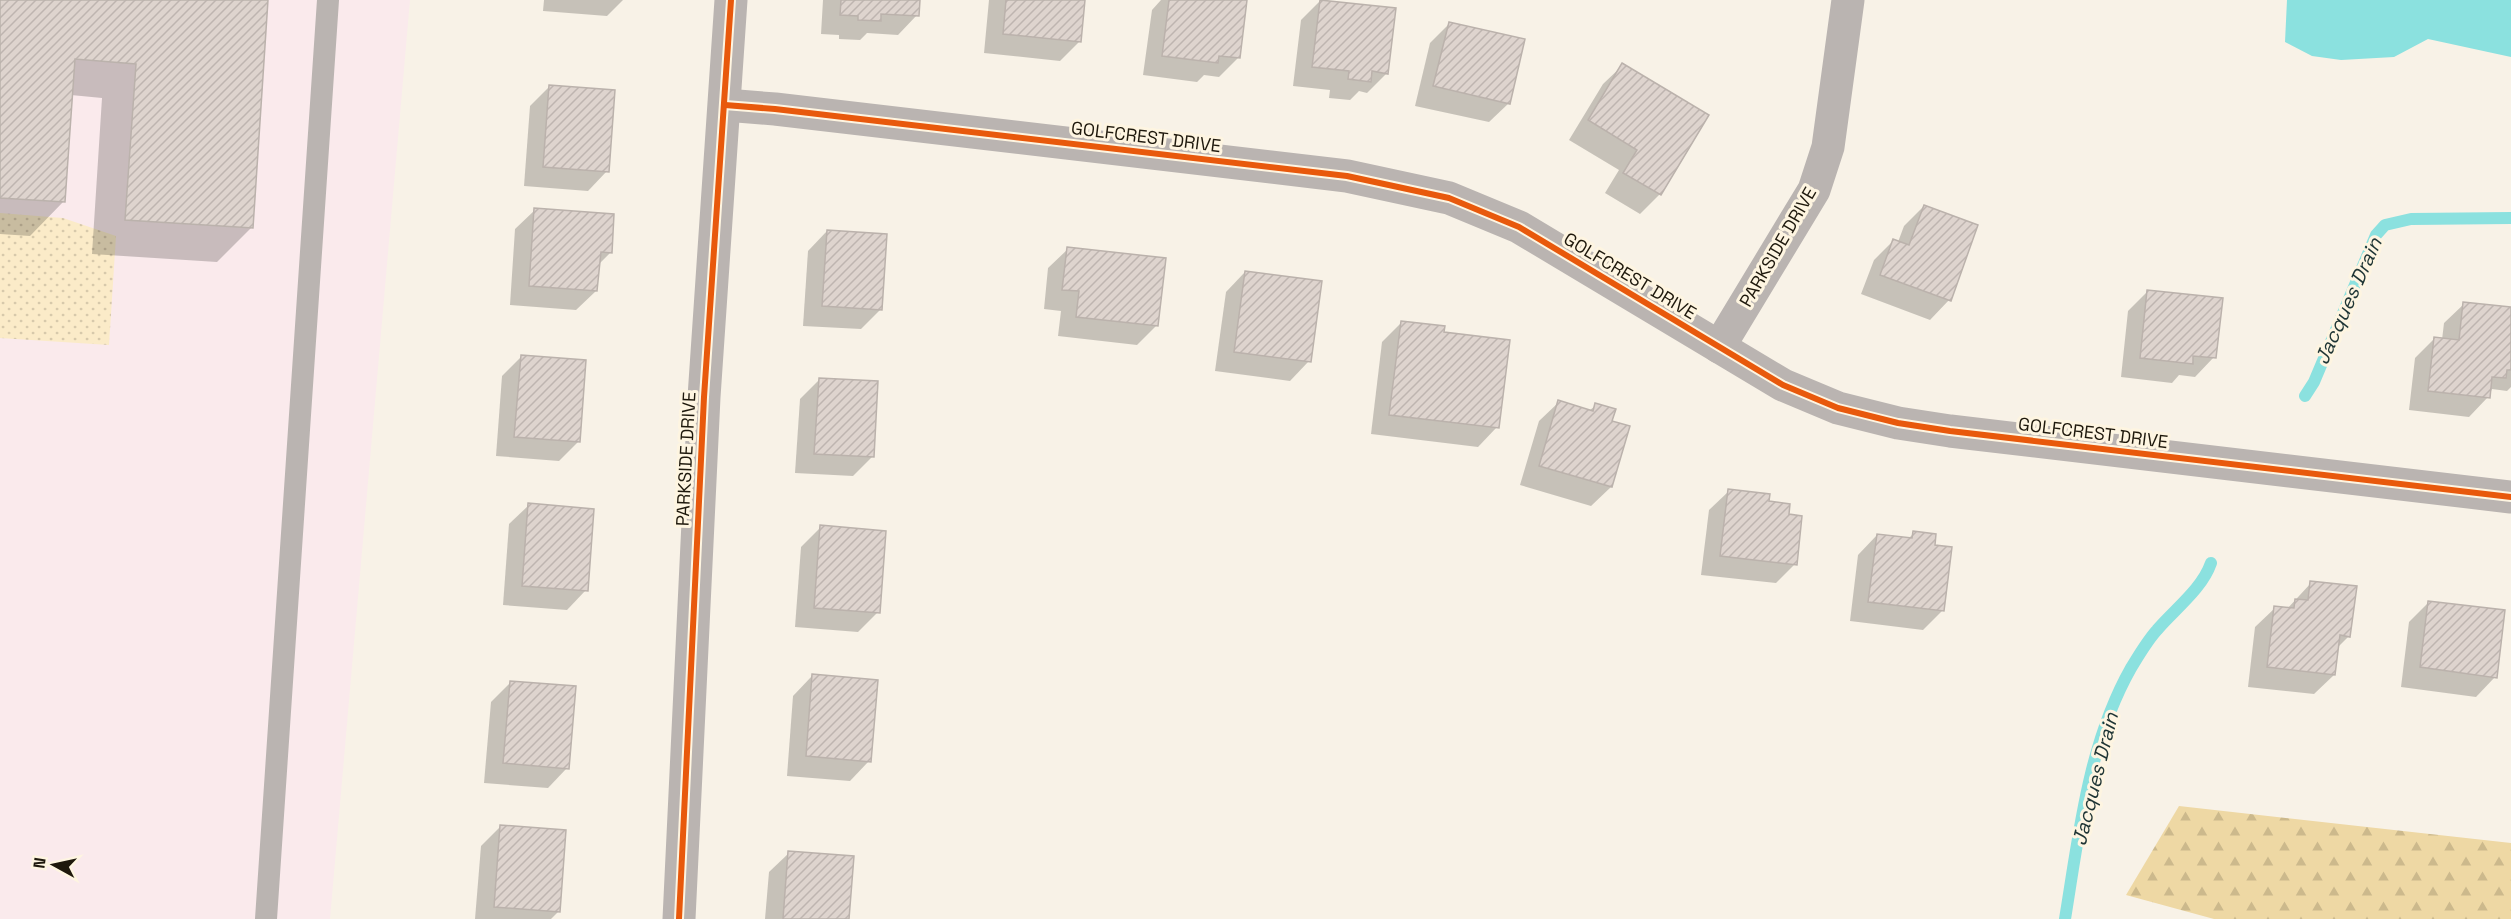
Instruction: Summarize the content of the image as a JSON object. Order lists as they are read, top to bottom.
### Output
{
  "streets": {
    "street": ["GOLFCREST DRIVE", "PARKSIDE DRIVE"]
  },
  "crossings": [
    ["GOLFCREST DRIVE", "PARKSIDE DRIVE"]
  ],
  "water": ["Jacques Drain"],
  "north": "left"
}
